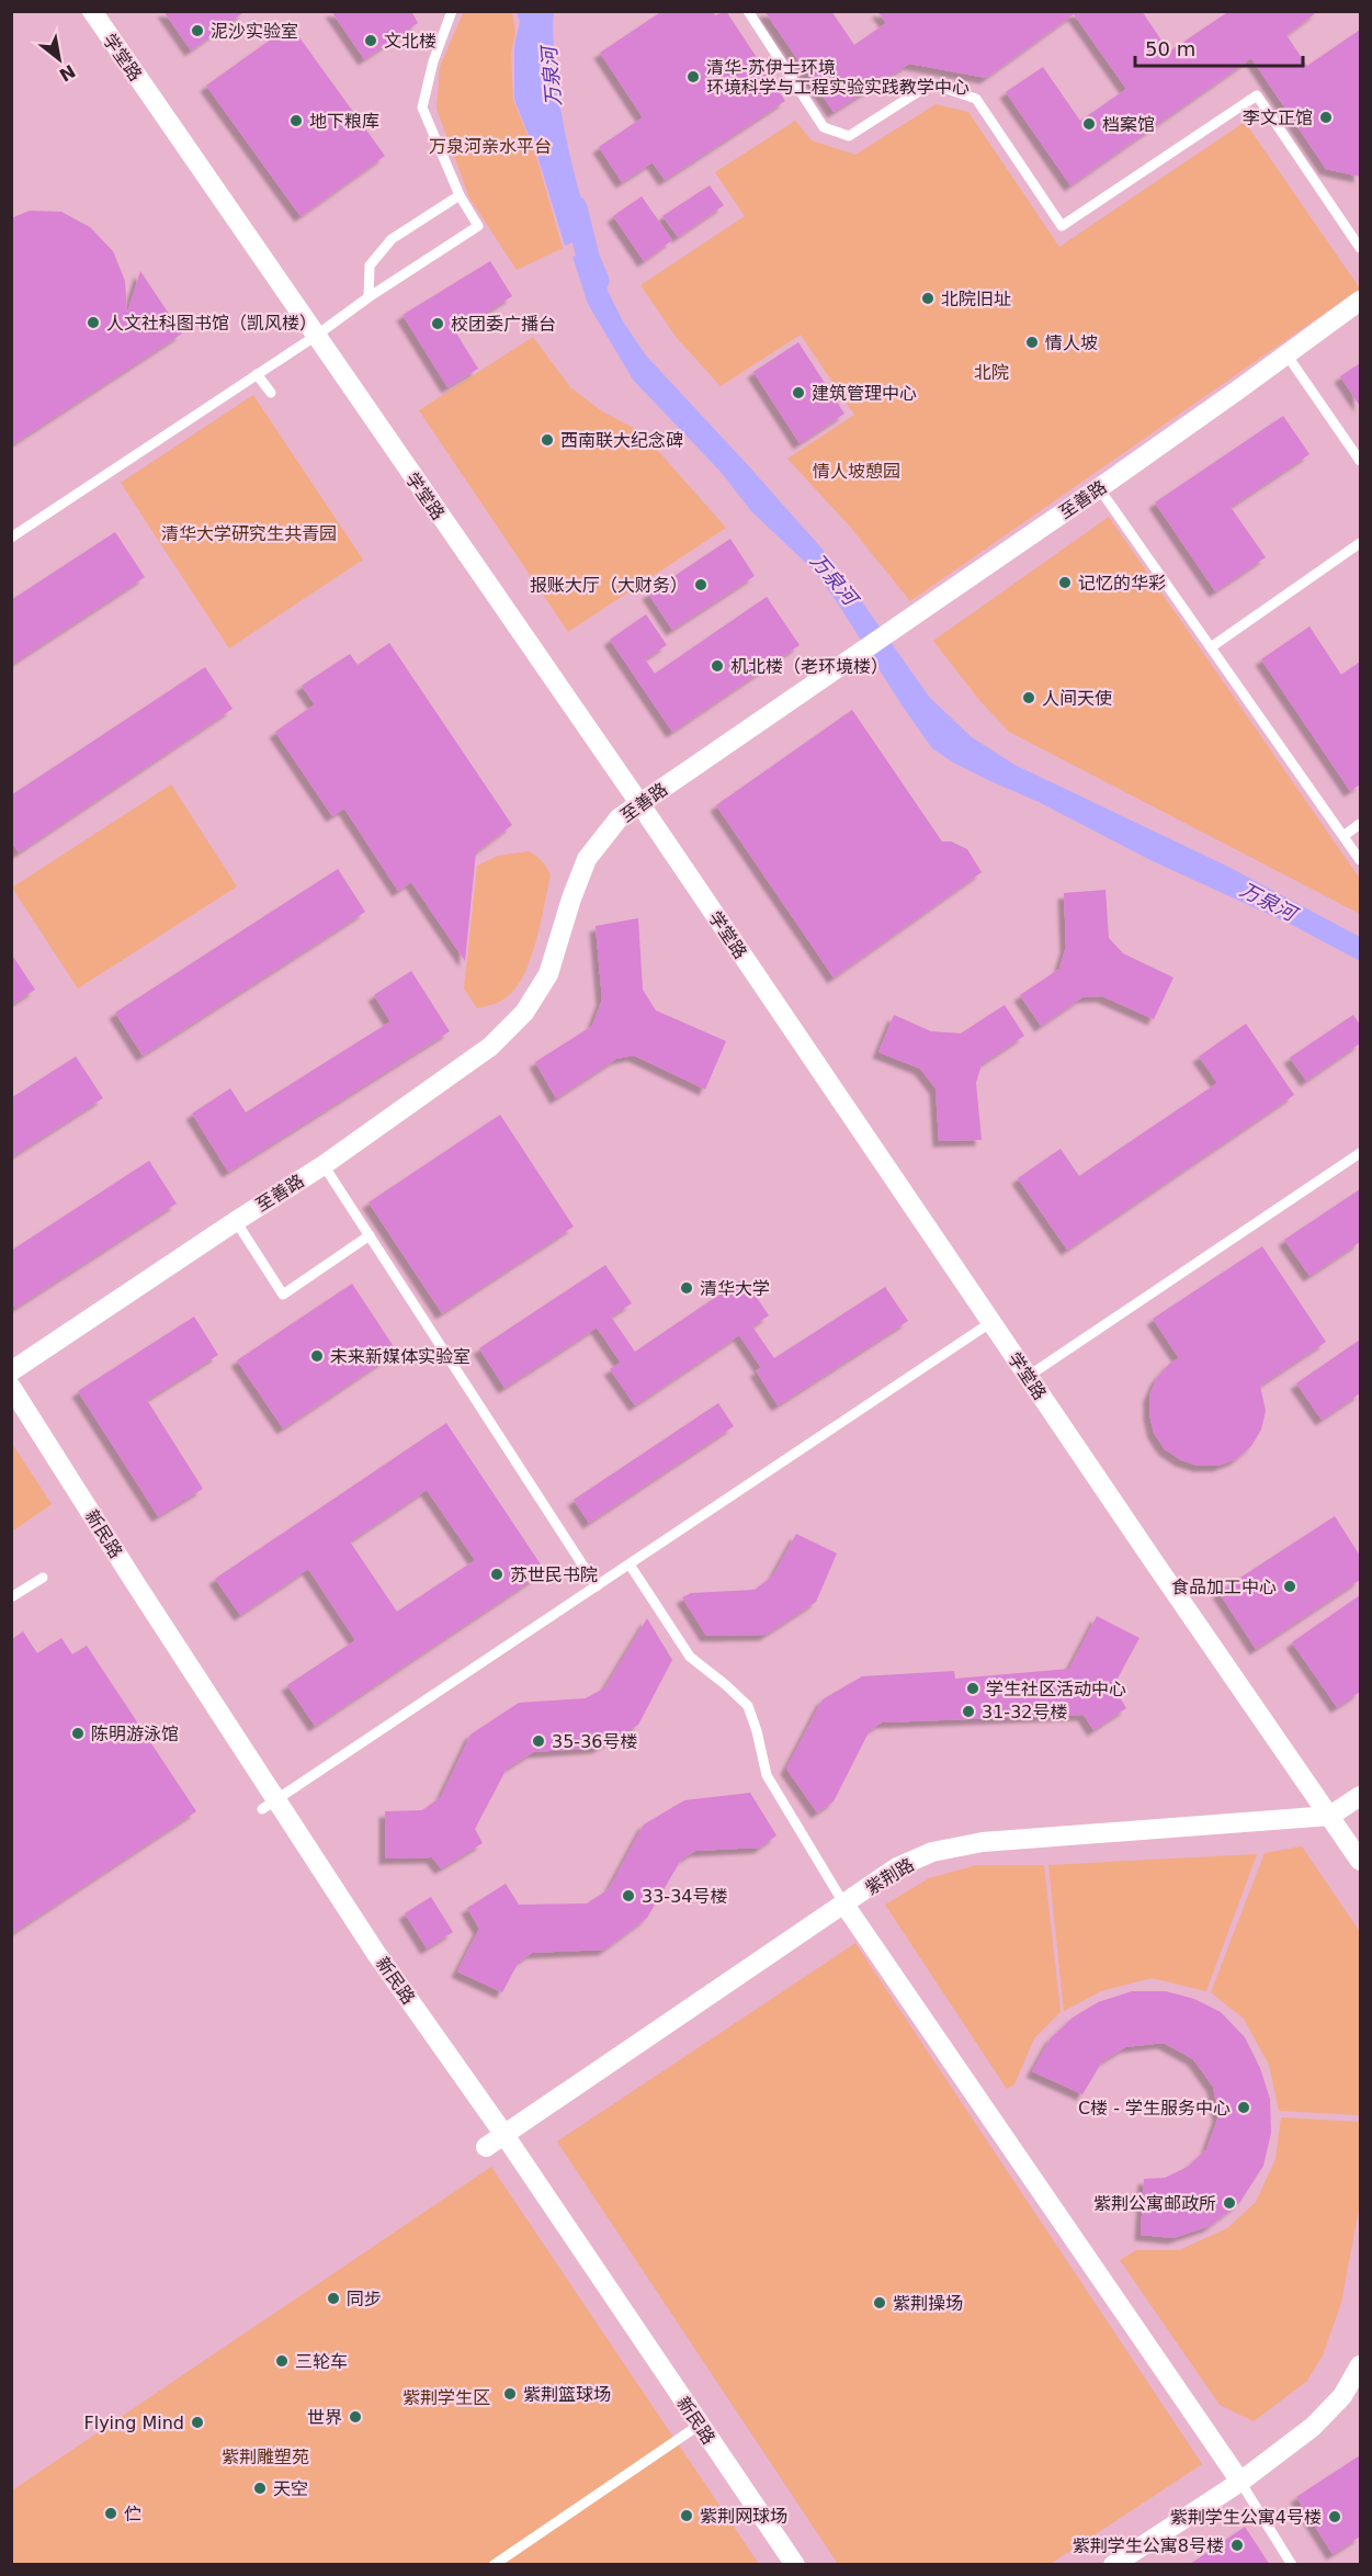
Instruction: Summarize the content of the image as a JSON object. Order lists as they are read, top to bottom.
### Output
{
  "streets": {
    "street": [
      "学堂路",
      "至善路",
      "新民路",
      "紫荆路"
    ]
  },
  "crossings": [
    ["学堂路", "至善路"],
    ["学堂路", "紫荆路"],
    ["新民路", "紫荆路"]
  ],
  "water": ["万泉河"],
  "parks": [
    "万泉河亲水平台",
    "北院",
    "情人坡憩园",
    "清华大学研究生共青园",
    "紫荆学生区",
    "紫荆雕塑苑"
  ],
  "places": [
    "泥沙实验室",
    "文北楼",
    "清华-苏伊士环境 环境科学与工程实验实践教学中心",
    "李文正馆",
    "地下粮库",
    "档案馆",
    "北院旧址",
    "人文社科图书馆（凯风楼）",
    "校团委广播台",
    "情人坡",
    "建筑管理中心",
    "西南联大纪念碑",
    "记忆的华彩",
    "报账大厅（大财务）",
    "机北楼（老环境楼）",
    "人间天使",
    "清华大学",
    "未来新媒体实验室",
    "苏世民书院",
    "食品加工中心",
    "学生社区活动中心",
    "31-32号楼",
    "陈明游泳馆",
    "35-36号楼",
    "33-34号楼",
    "C楼 - 学生服务中心",
    "紫荆公寓邮政所",
    "同步",
    "紫荆操场",
    "三轮车",
    "紫荆篮球场",
    "世界",
    "Flying Mind",
    "天空",
    "伫",
    "紫荆网球场",
    "紫荆学生公寓4号楼",
    "紫荆学生公寓8号楼"
  ],
  "scale_bar": "50 m",
  "north": "bottom right"
}
